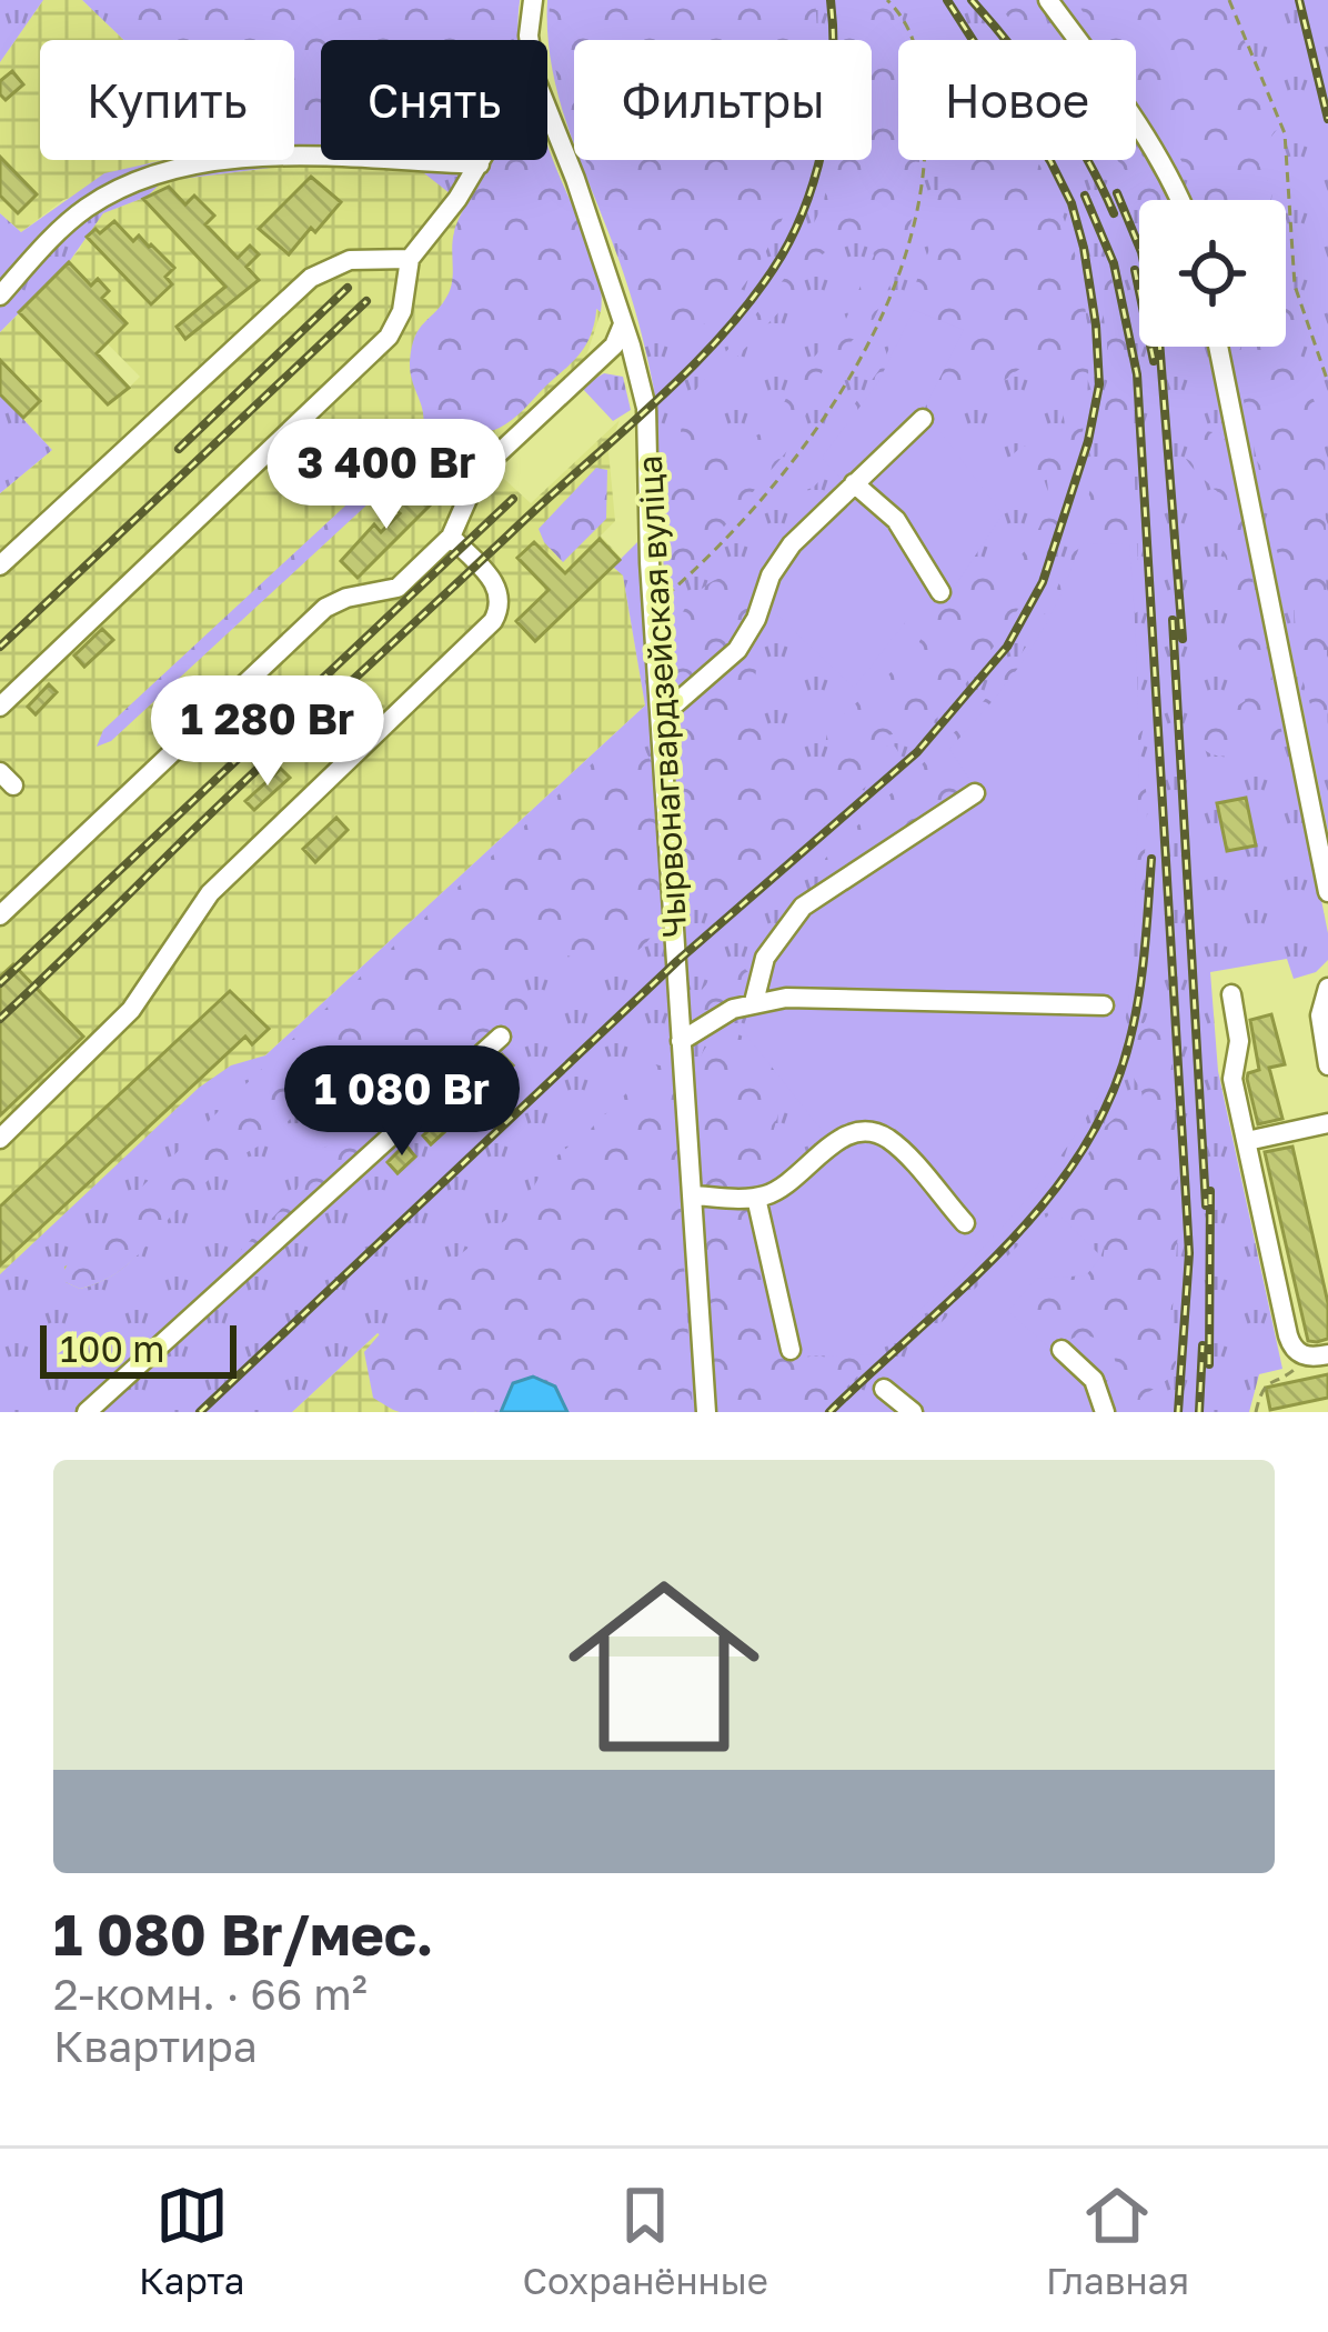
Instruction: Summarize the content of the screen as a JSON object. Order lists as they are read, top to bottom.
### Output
{
  "streets": {
    "street": ["Чырвонагвардзейская вуліца"]
  },
  "scale_bar": "100 m",
  "page": {
    "chip": [
      "Купить",
      "Снять",
      "Фильтры",
      "Новое"
    ],
    "price": ["3 400 Br", "1 280 Br", "1 080 Br"],
    "scale": "100 m",
    "list": [
      {
        "name": "1 080 Br/мес.",
        "note": "2-комн. · 66 m² · Квартира"
      }
    ],
    "tabs": ["Карта", "Сохранённые", "Главная"]
  }
}
